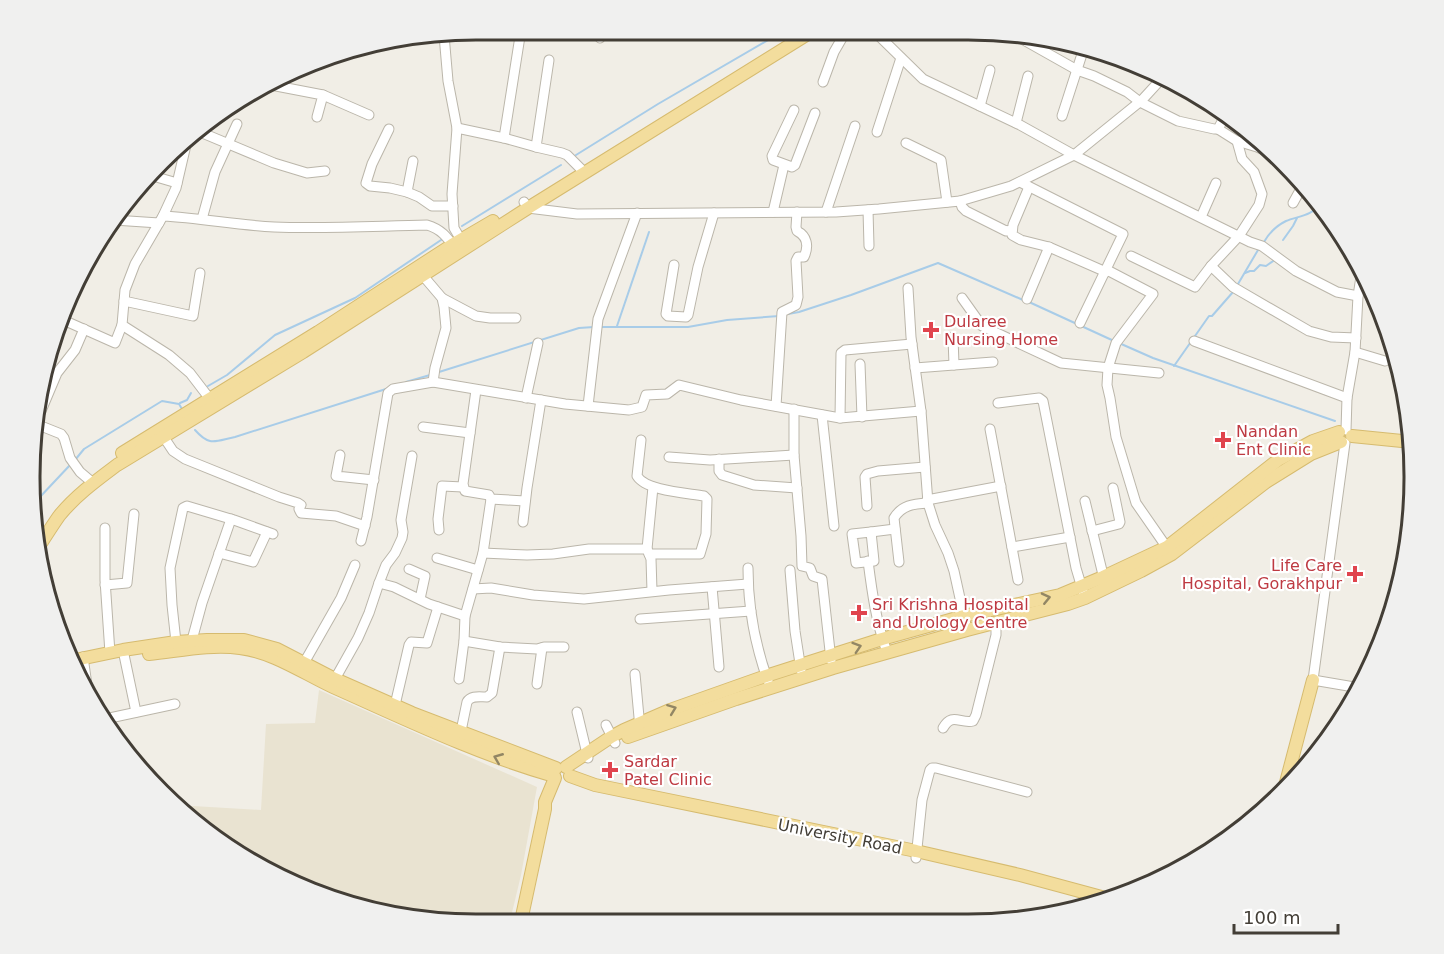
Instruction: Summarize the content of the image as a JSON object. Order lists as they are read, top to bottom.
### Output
{
  "streets": {
    "main road": ["University Road"]
  },
  "places": {
    "health": [
      "Dularee Nursing Home",
      "Nandan Ent Clinic",
      "Life Care Hospital, Gorakhpur",
      "Sri Krishna Hospital and Urology Centre",
      "Sardar Patel Clinic"
    ]
  },
  "scale_bar": "100 m"
}
